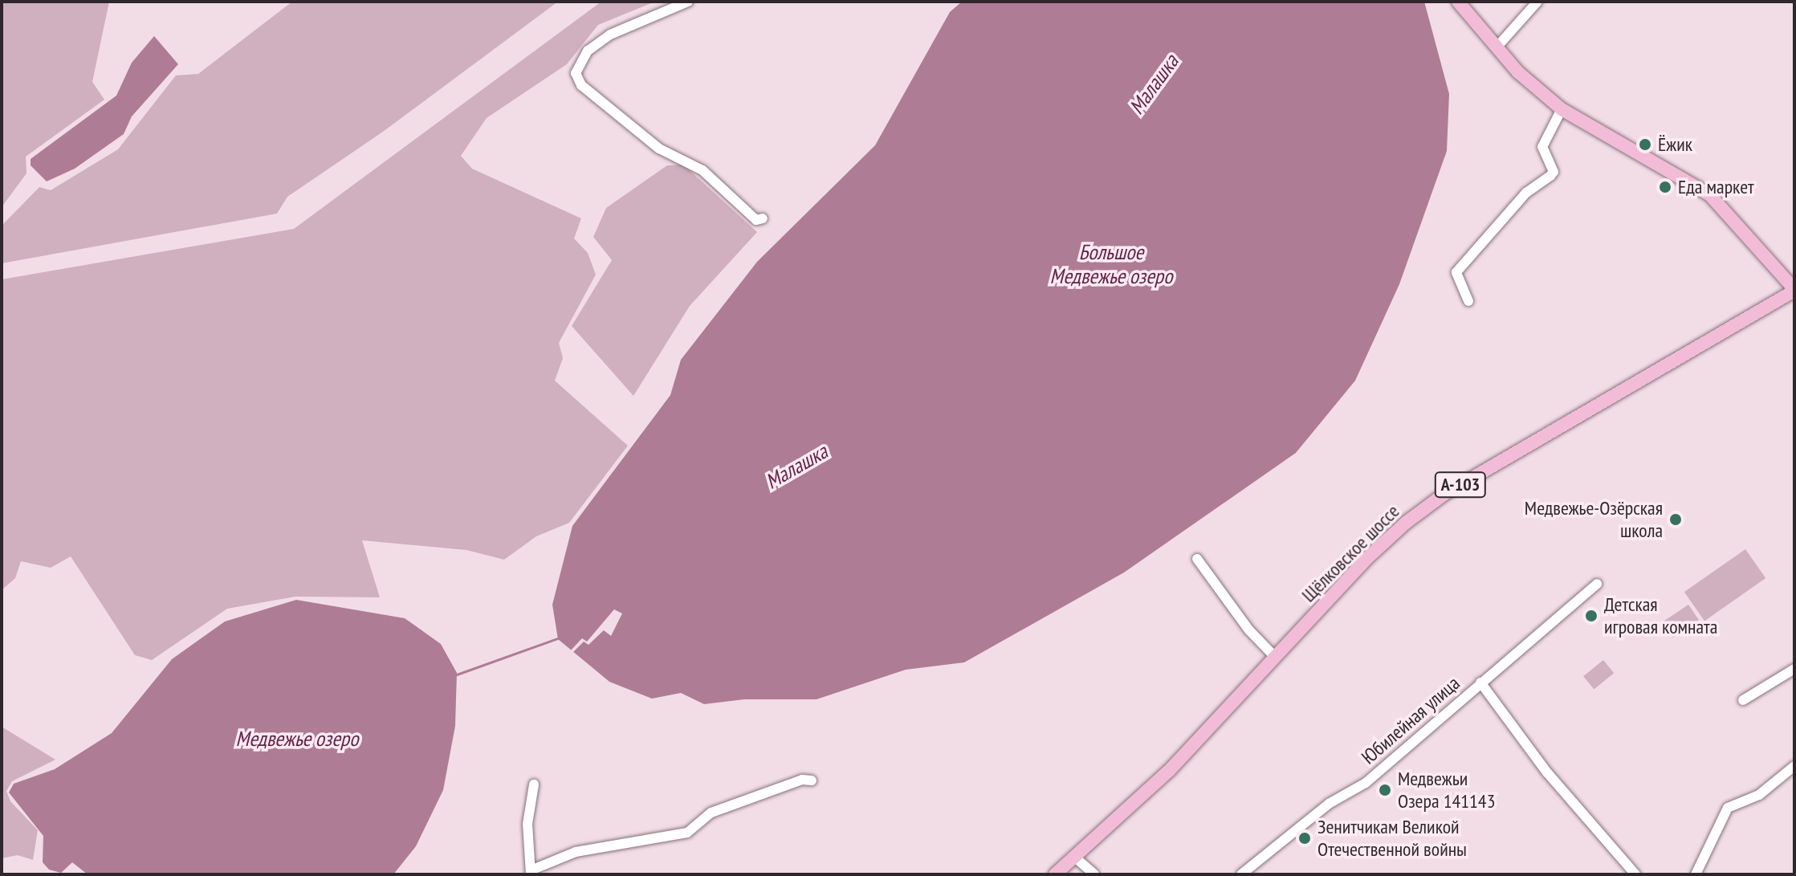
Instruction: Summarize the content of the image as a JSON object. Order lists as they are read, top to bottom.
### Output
{
  "streets": {
    "main road": ["А-103", "Щёлковское шоссе"],
    "street": ["Юбилейная улица"]
  },
  "water": ["Малашка", "Большое Медвежье озеро", "Медвежье озеро"],
  "places": [
    "Ёжик",
    "Еда маркет",
    "Медвежье-Озёрская школа",
    "Детская игровая комната",
    "Медвежьи Озера 141143",
    "Зенитчикам Великой Отечественной войны"
  ]
}
